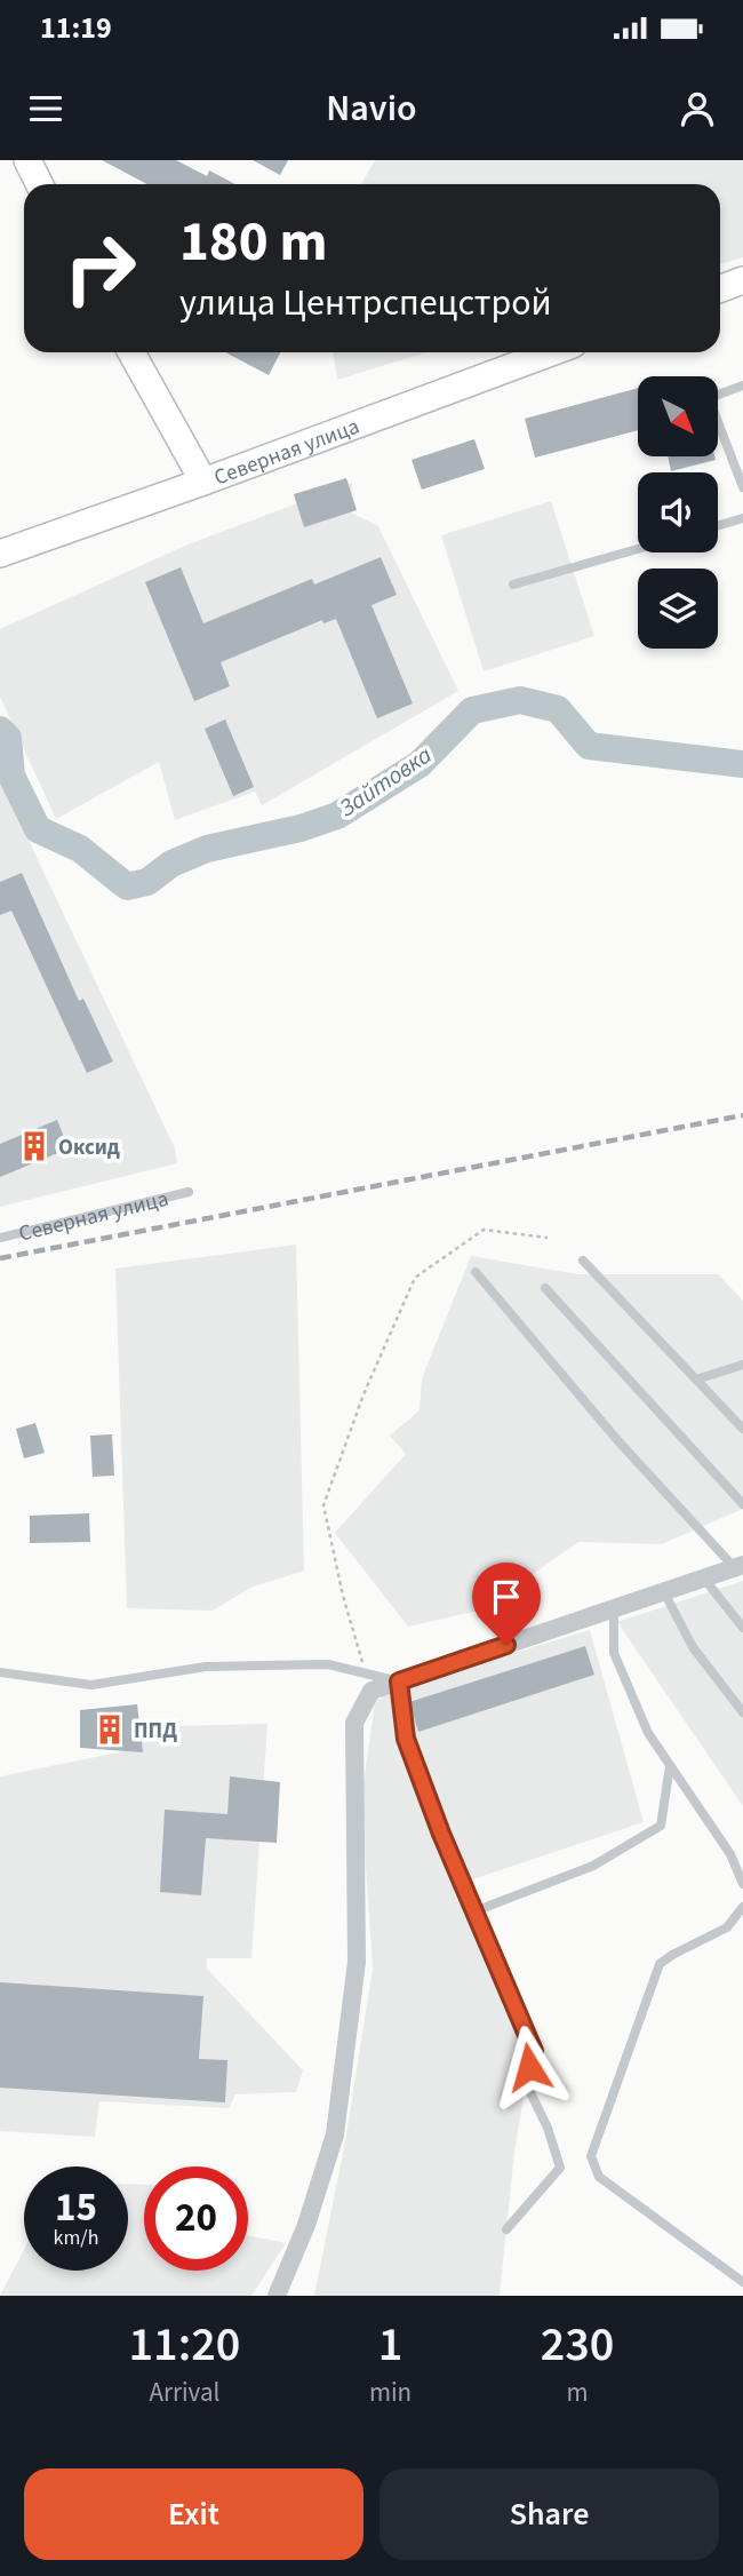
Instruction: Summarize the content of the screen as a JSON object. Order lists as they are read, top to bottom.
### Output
{
  "streets": {
    "main road": ["Северная улица"]
  },
  "water": ["Зайтовка"],
  "places": {
    "building": ["Оксид", "ППД"]
  },
  "north": "bottom right",
  "page": {
    "status": "11:19",
    "header": "Navio",
    "turn": ["180 m", "улица Центрспецстрой"],
    "speed": "15 km/h",
    "limit": "20",
    "eta": [
      "11:20",
      "Arrival",
      "1",
      "min",
      "230",
      "m"
    ],
    "buttons": ["Exit", "Share"]
  }
}
